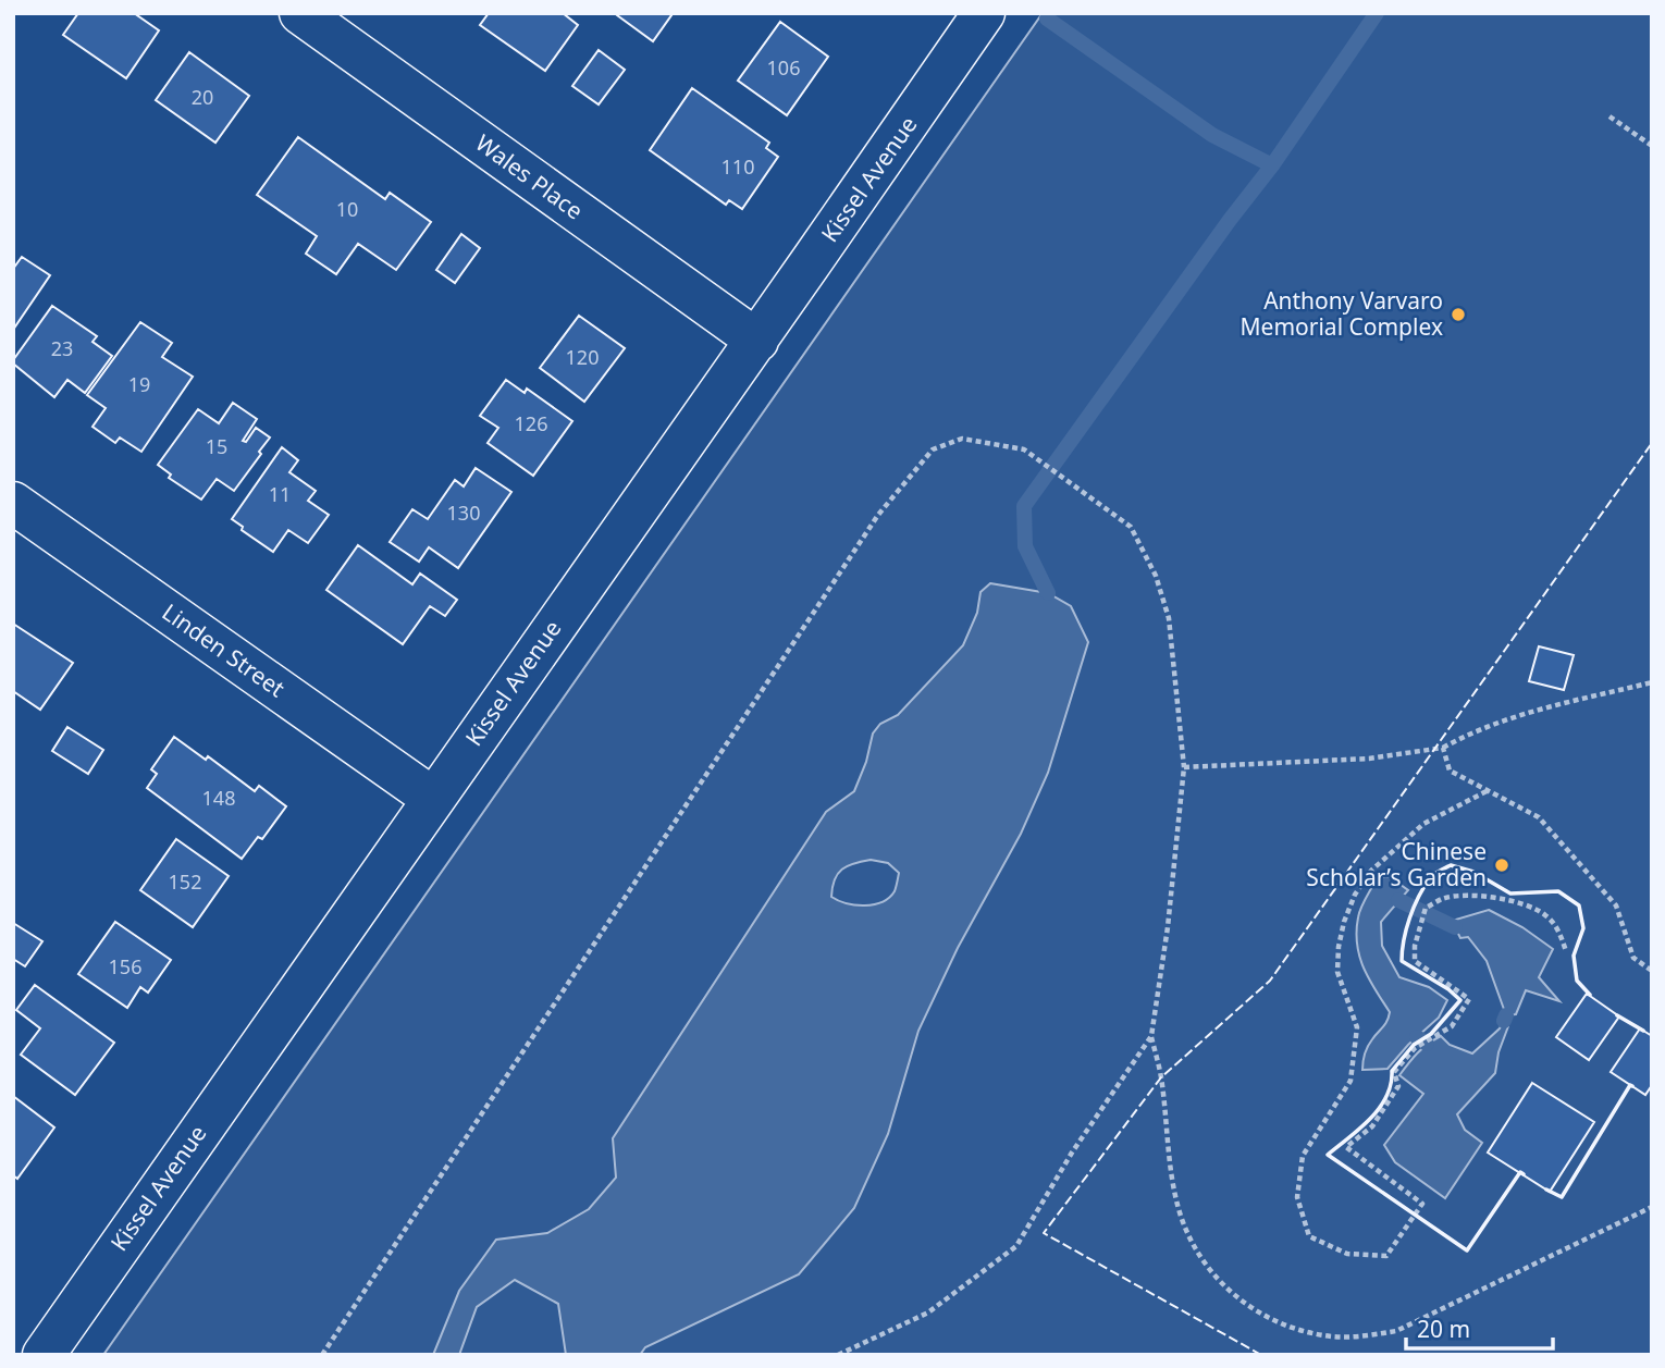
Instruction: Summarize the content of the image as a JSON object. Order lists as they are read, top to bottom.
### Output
{
  "streets": {
    "street": ["Wales Place", "Kissel Avenue", "Linden Street"]
  },
  "crossings": [
    ["Wales Place", "Kissel Avenue"],
    ["Kissel Avenue", "Linden Street"]
  ],
  "places": ["Anthony Varvaro Memorial Complex", "Chinese Scholar’s Garden"],
  "house_numbers": [
    "106",
    "20",
    "110",
    "10",
    "23",
    "120",
    "19",
    "126",
    "15",
    "11",
    "130",
    "148",
    "152",
    "156"
  ],
  "scale_bar": "20 m"
}
